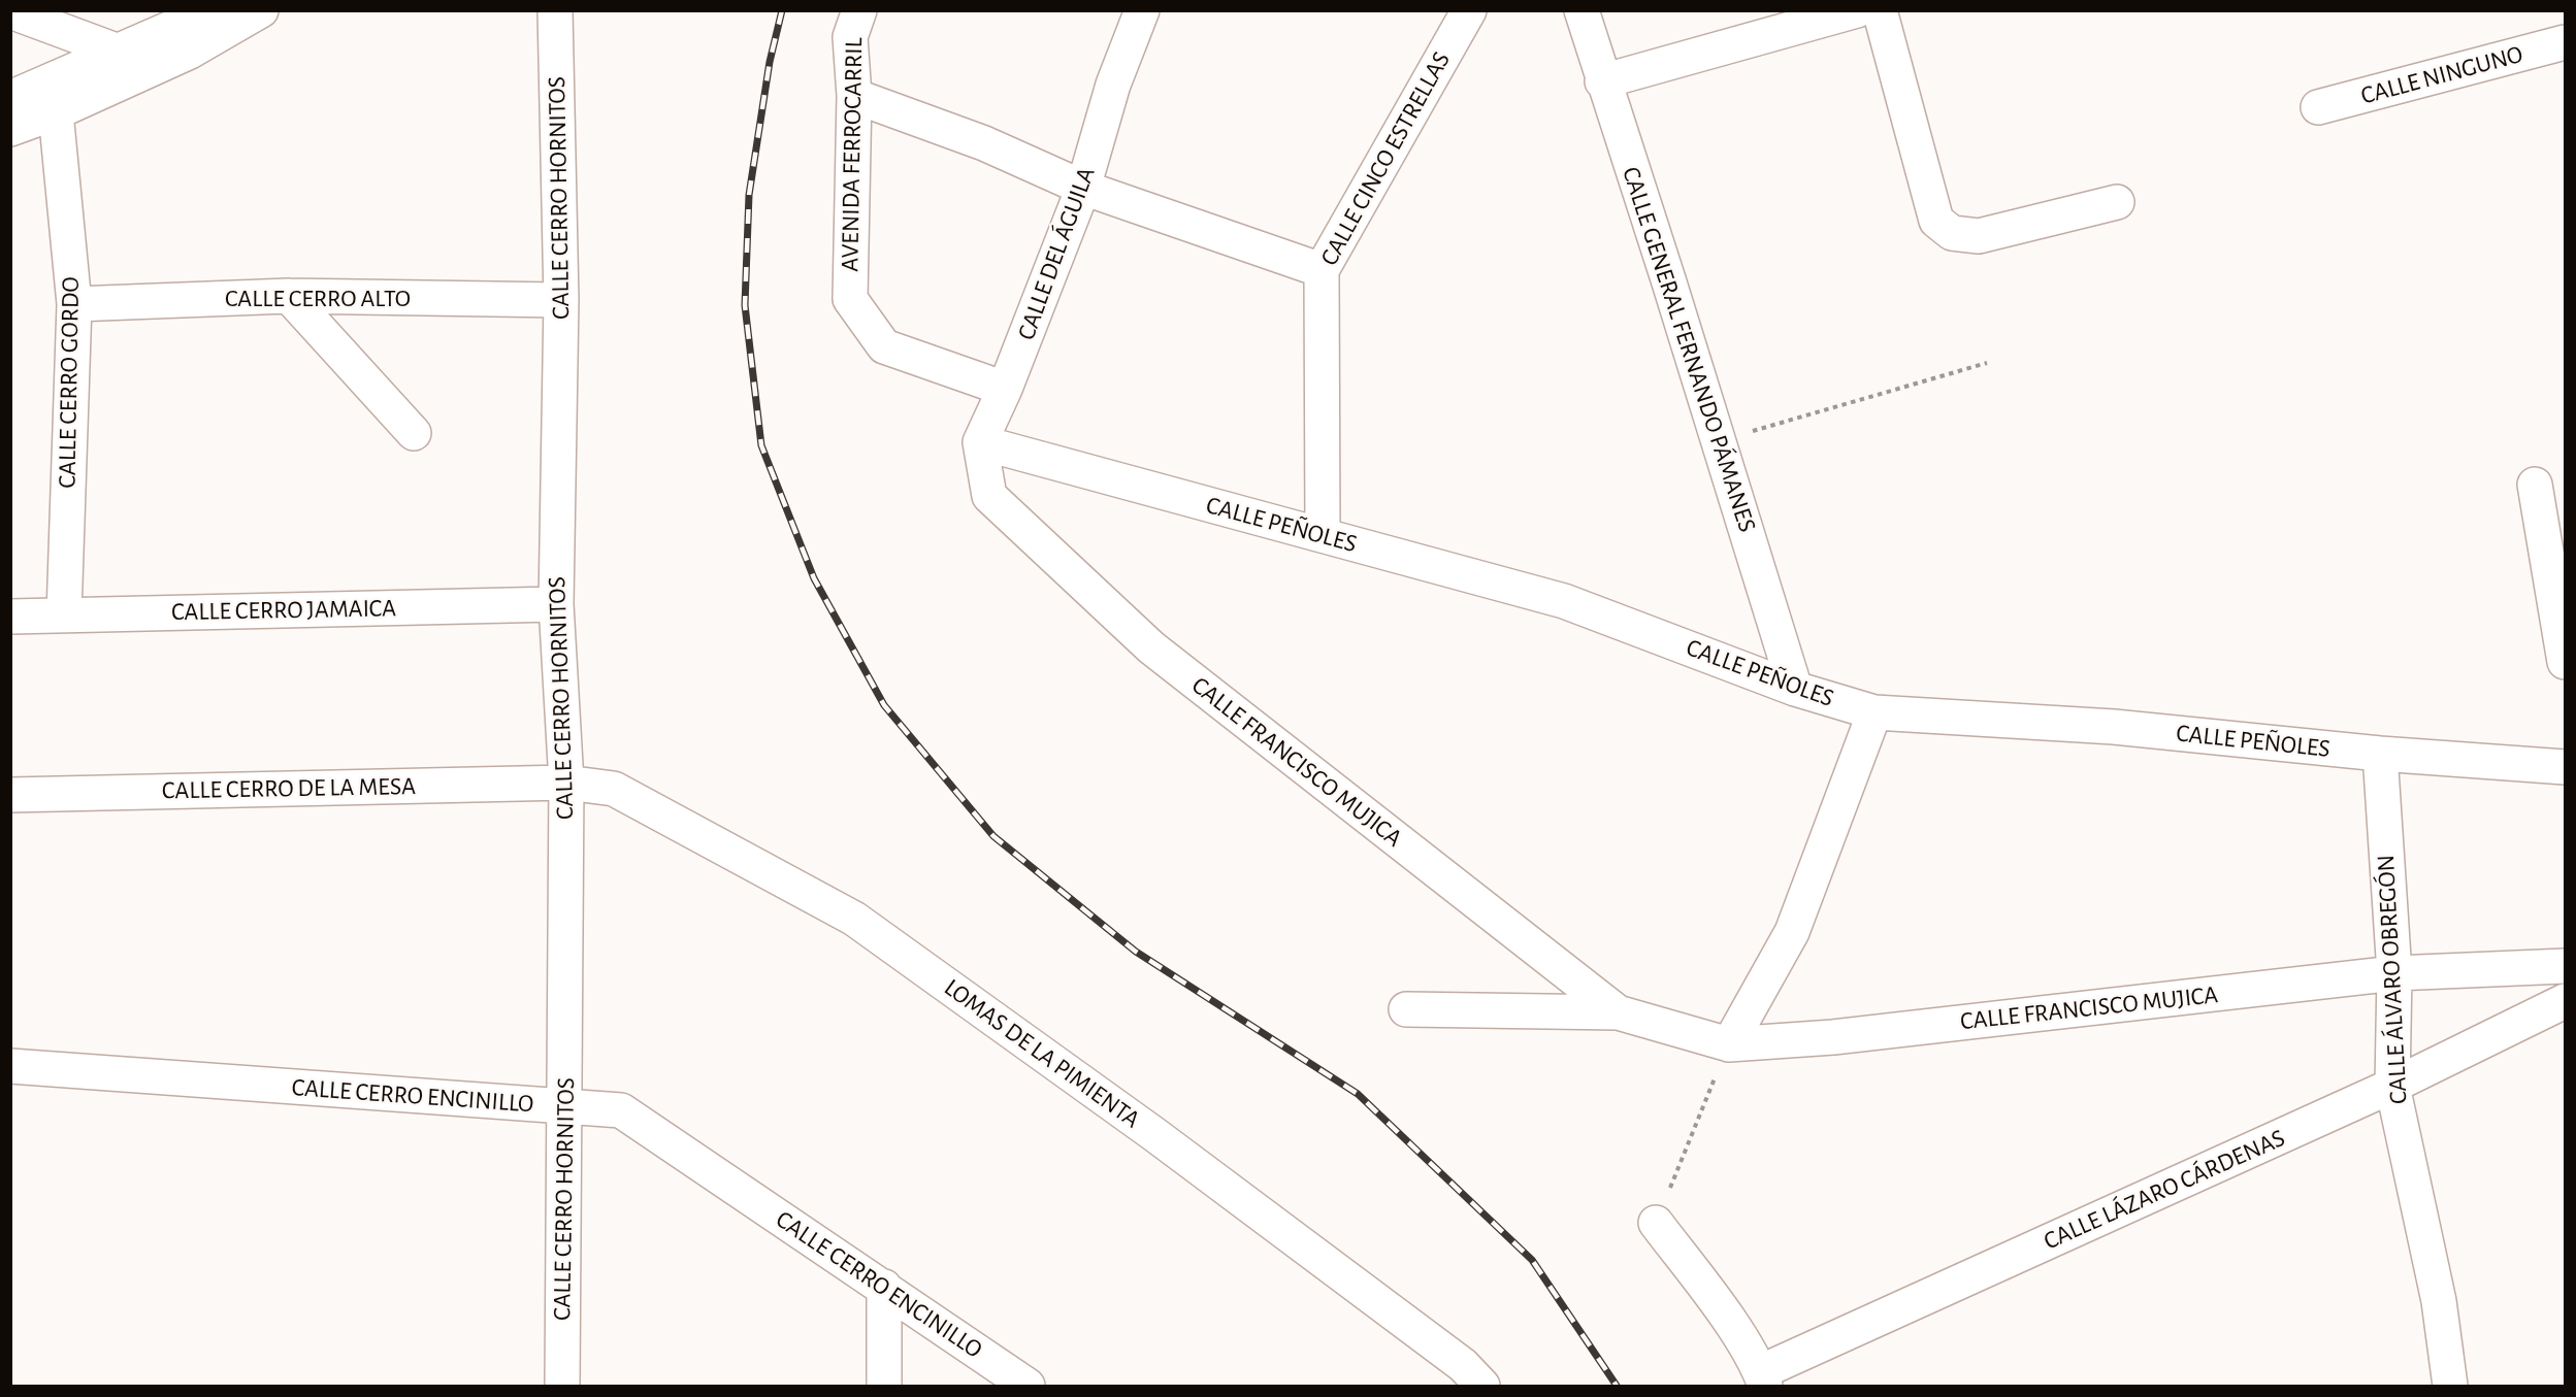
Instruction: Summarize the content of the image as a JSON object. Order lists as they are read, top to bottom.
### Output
{
  "streets": {
    "street": [
      "CALLE NINGUNO",
      "AVENIDA FERROCARRIL",
      "CALLE CINCO ESTRELLAS",
      "CALLE CERRO HORNITOS",
      "CALLE DEL ÁGUILA",
      "CALLE CERRO ALTO",
      "CALLE GENERAL FERNANDO PÁMANES",
      "CALLE CERRO GORDO",
      "CALLE PEÑOLES",
      "CALLE CERRO JAMAICA",
      "CALLE FRANCISCO MUJICA",
      "CALLE CERRO DE LA MESA",
      "CALLE ÁLVARO OBREGÓN",
      "LOMAS DE LA PIMIENTA",
      "CALLE CERRO ENCINILLO",
      "CALLE LÁZARO CÁRDENAS"
    ]
  },
  "crossings": [
    ["AVENIDA FERROCARRIL", "CALLE DEL ÁGUILA"],
    ["CALLE CINCO ESTRELLAS", "CALLE PEÑOLES"],
    ["CALLE CERRO HORNITOS", "CALLE CERRO ALTO"],
    ["CALLE CERRO HORNITOS", "CALLE CERRO JAMAICA"],
    ["CALLE CERRO HORNITOS", "CALLE CERRO DE LA MESA"],
    ["CALLE CERRO HORNITOS", "LOMAS DE LA PIMIENTA"],
    ["CALLE CERRO HORNITOS", "CALLE CERRO ENCINILLO"],
    ["CALLE DEL ÁGUILA", "CALLE PEÑOLES"],
    ["CALLE DEL ÁGUILA", "CALLE FRANCISCO MUJICA"],
    ["CALLE CERRO ALTO", "CALLE CERRO GORDO"],
    ["CALLE GENERAL FERNANDO PÁMANES", "CALLE PEÑOLES"],
    ["CALLE CERRO GORDO", "CALLE CERRO JAMAICA"],
    ["CALLE PEÑOLES", "CALLE FRANCISCO MUJICA"],
    ["CALLE PEÑOLES", "CALLE ÁLVARO OBREGÓN"],
    ["CALLE FRANCISCO MUJICA", "CALLE ÁLVARO OBREGÓN"],
    ["CALLE CERRO DE LA MESA", "LOMAS DE LA PIMIENTA"],
    ["CALLE ÁLVARO OBREGÓN", "CALLE LÁZARO CÁRDENAS"]
  ]
}
